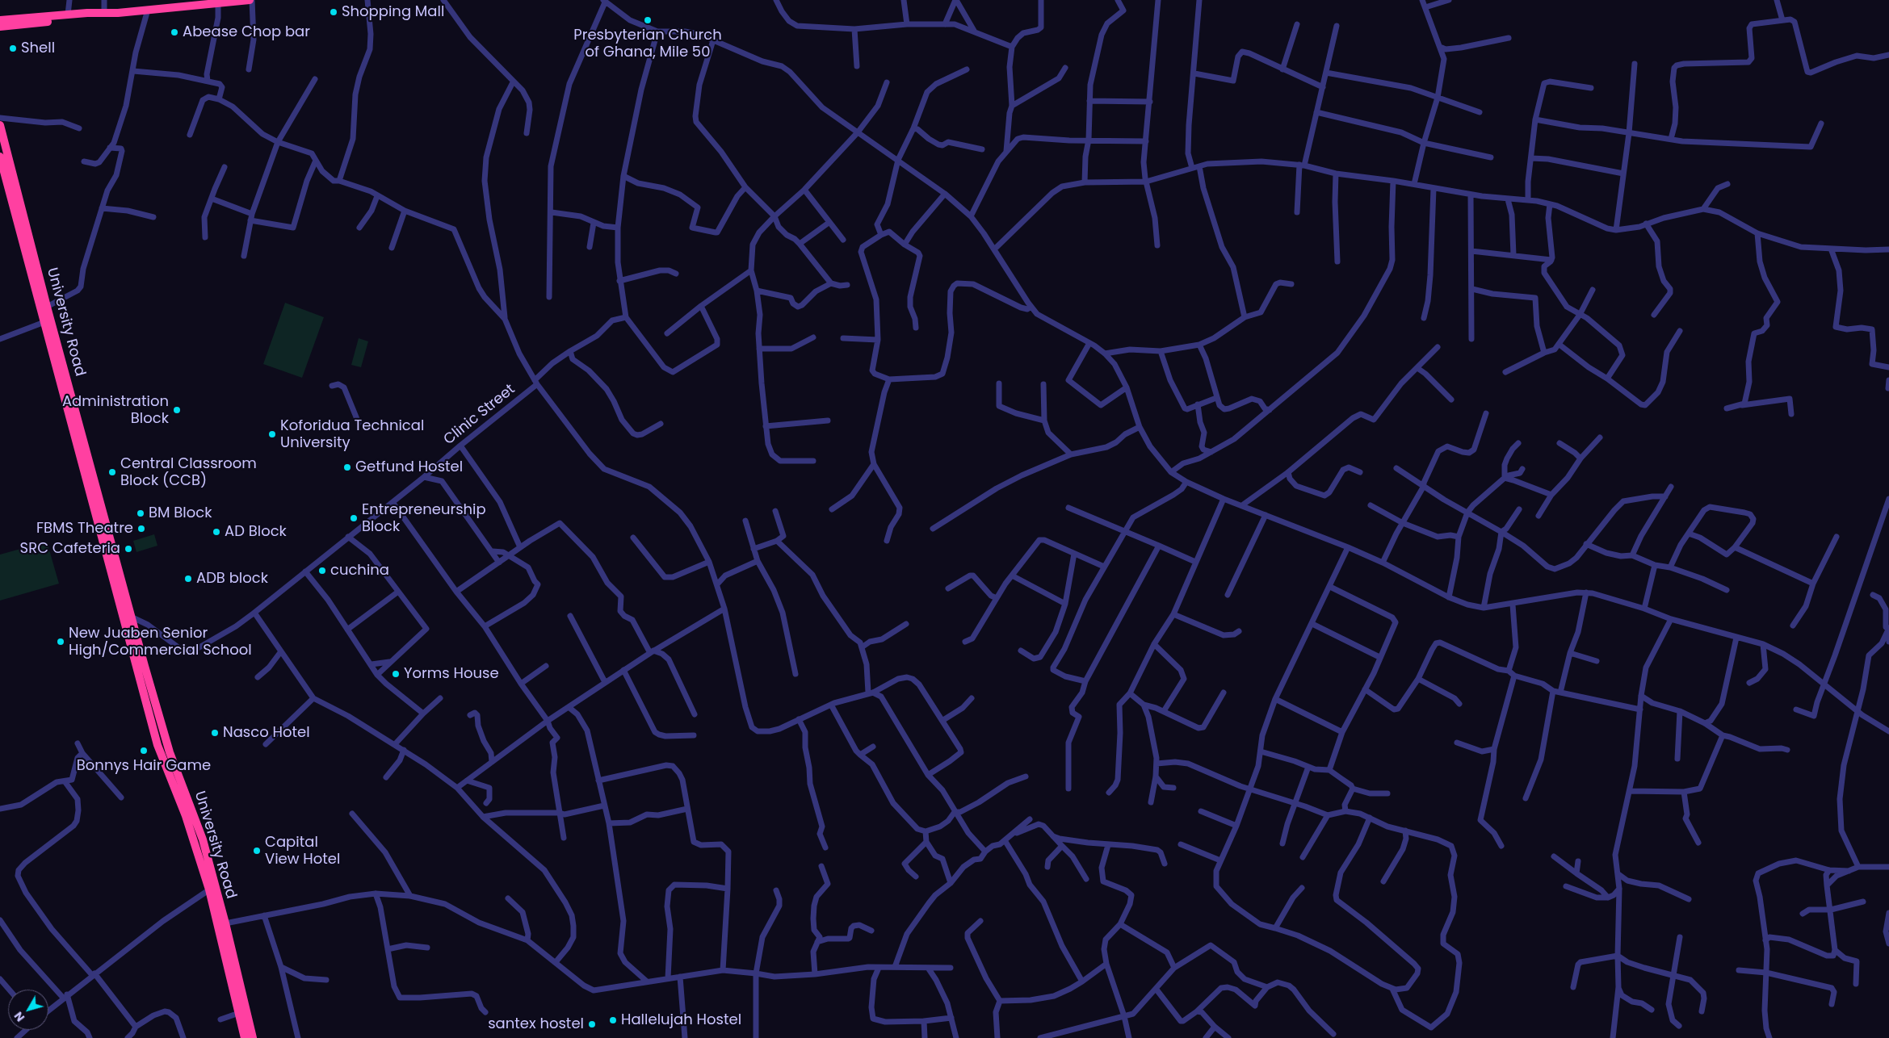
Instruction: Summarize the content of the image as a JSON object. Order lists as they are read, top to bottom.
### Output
{
  "streets": {
    "highway": ["University Road"],
    "street": ["Clinic Street"]
  },
  "crossings": [
    ["University Road", "Clinic Street"]
  ],
  "places": [
    "Shopping Mall",
    "Presbyterian Church of Ghana, Mile 50",
    "Abease Chop bar",
    "Shell",
    "Administration Block",
    "Koforidua Technical University",
    "Getfund Hostel",
    "Central Classroom Block (CCB)",
    "BM Block",
    "Entrepreneurship Block",
    "FBMS Theatre",
    "AD Block",
    "SRC Cafeteria",
    "cuchina",
    "ADB block",
    "New Juaben Senior High/Commercial School",
    "Yorms House",
    "Nasco Hotel",
    "Bonnys Hair Game",
    "Capital View Hotel",
    "Hallelujah Hostel",
    "santex hostel"
  ],
  "north": "bottom left"
}
